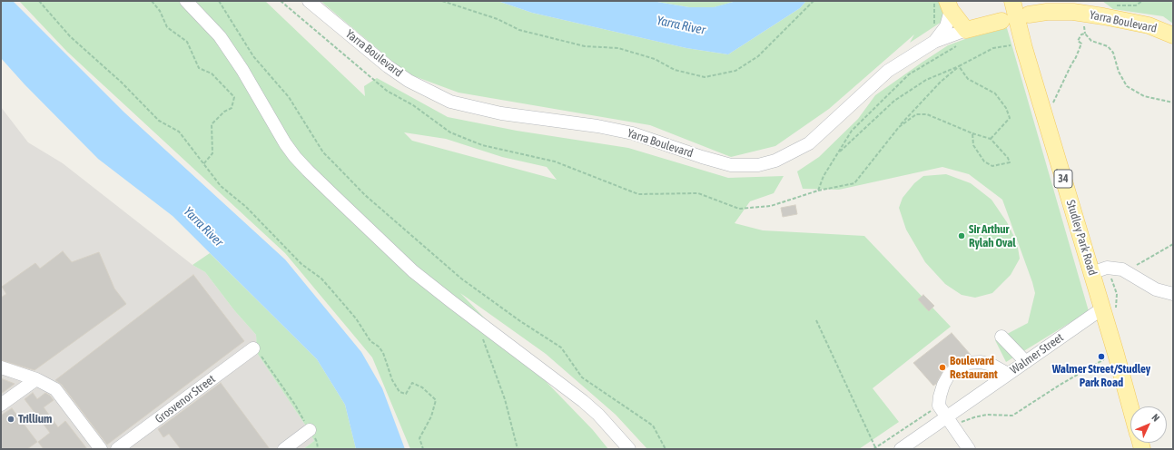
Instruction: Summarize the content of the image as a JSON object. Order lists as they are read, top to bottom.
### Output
{
  "streets": {
    "main road": ["Yarra Boulevard", "34", "Studley Park Road"],
    "street": ["Walmer Street", "Grosvenor Street"]
  },
  "crossings": [
    ["Studley Park Road", "Walmer Street"]
  ],
  "water": ["Yarra River"],
  "places": [
    "Sir Arthur Rylah Oval",
    "Walmer Street/Studley Park Road",
    "Boulevard Restaurant",
    "Trillium"
  ],
  "north": "top right"
}
